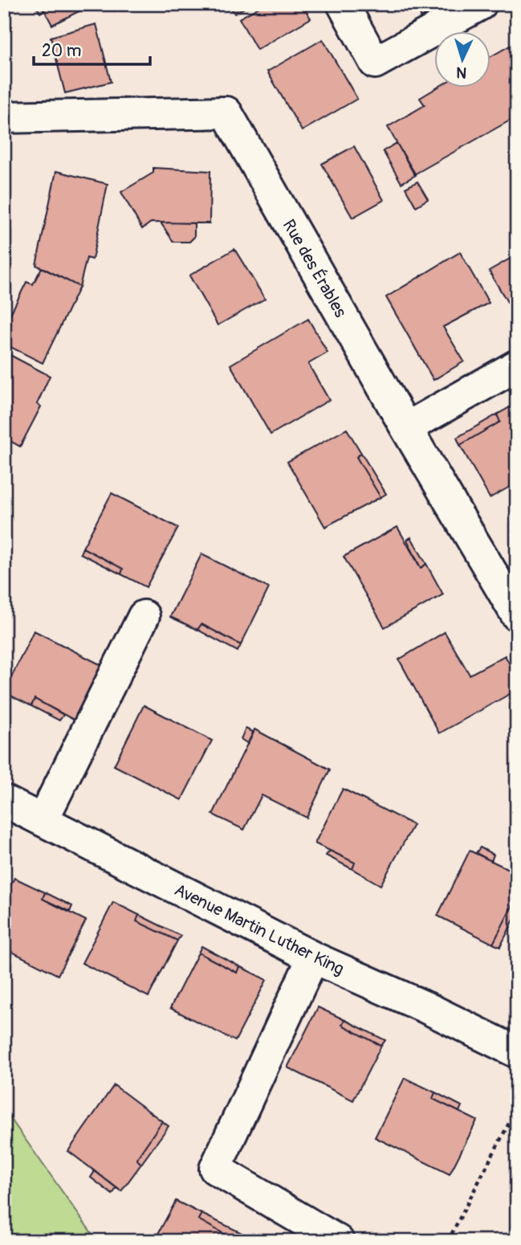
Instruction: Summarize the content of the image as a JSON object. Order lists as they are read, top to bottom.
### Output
{
  "streets": {
    "street": ["Rue des Érables", "Avenue Martin Luther King"]
  },
  "scale_bar": "20 m",
  "north": "bottom"
}
